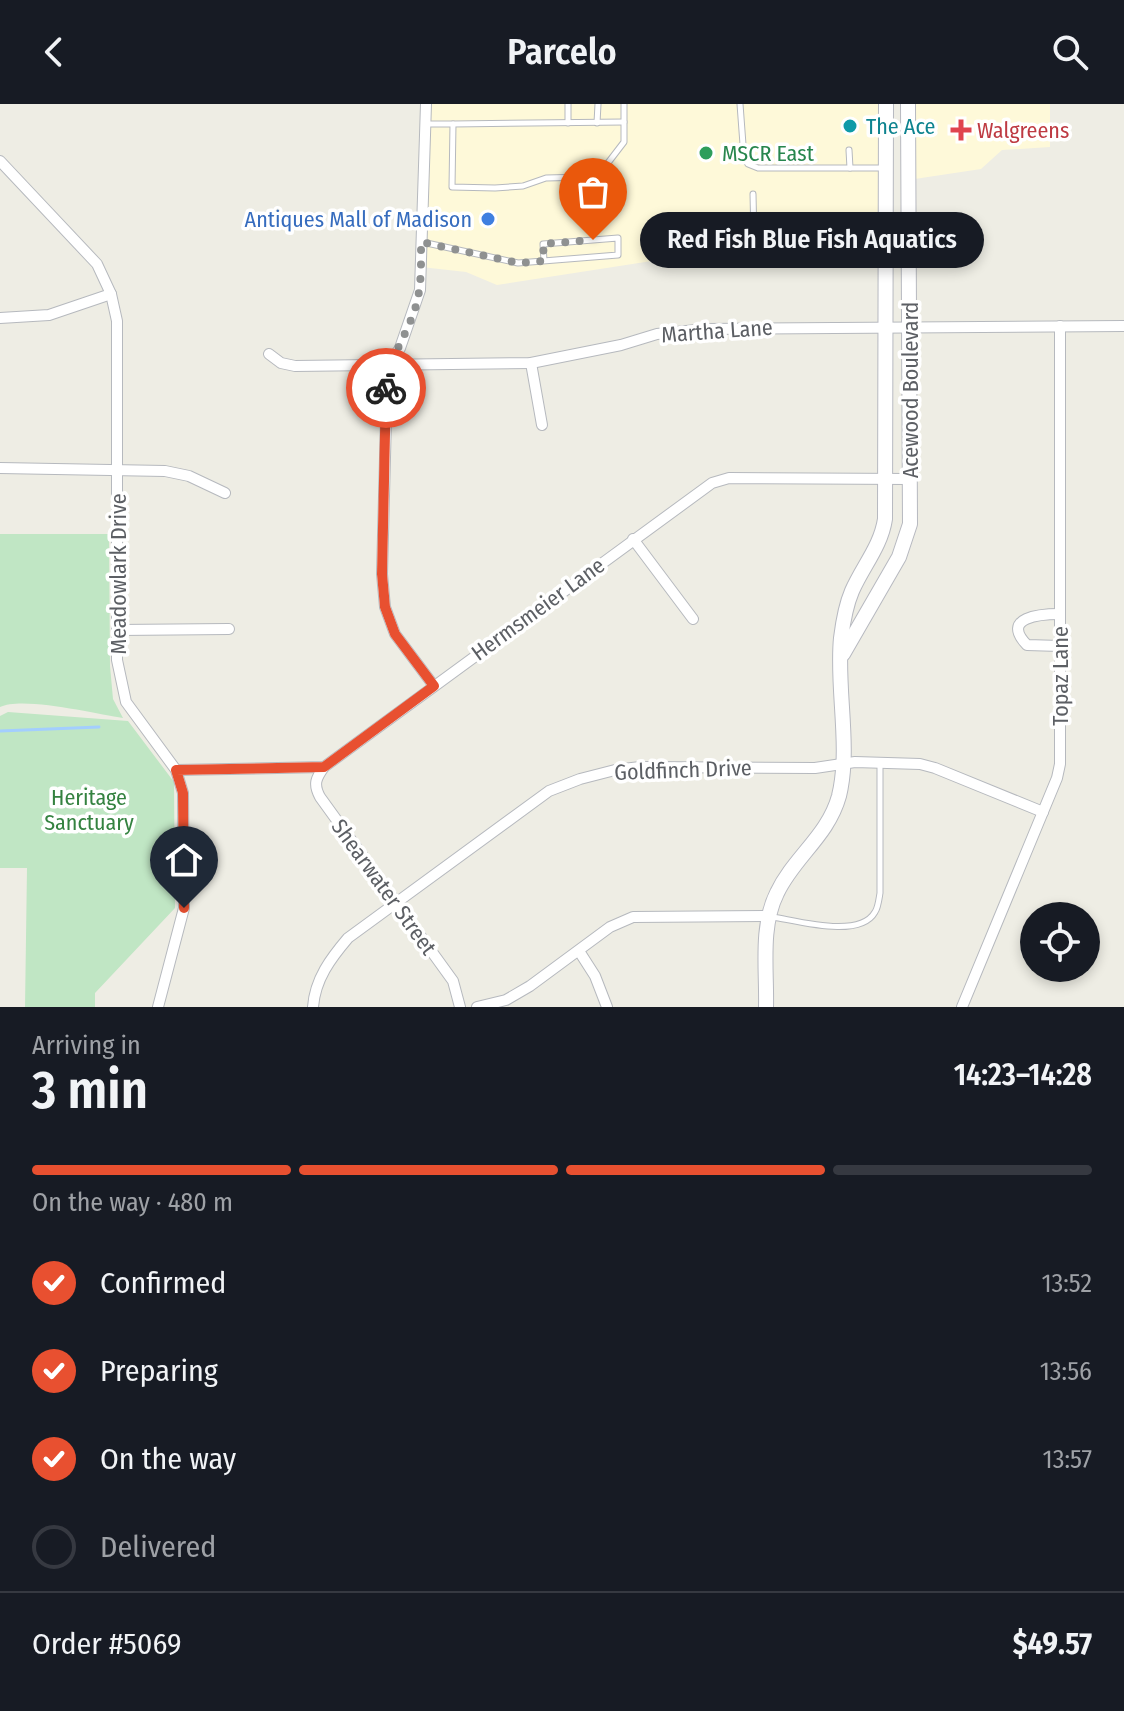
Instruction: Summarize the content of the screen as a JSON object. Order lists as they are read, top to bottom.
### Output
{
  "streets": {
    "street": [
      "Martha Lane",
      "Acewood Boulevard",
      "Meadowlark Drive",
      "Hermsmeier Lane",
      "Topaz Lane",
      "Goldfinch Drive",
      "Shearwater Street"
    ]
  },
  "crossings": [
    ["Martha Lane", "Acewood Boulevard"],
    ["Martha Lane", "Topaz Lane"],
    ["Acewood Boulevard", "Hermsmeier Lane"],
    ["Acewood Boulevard", "Goldfinch Drive"],
    ["Hermsmeier Lane", "Shearwater Street"],
    ["Topaz Lane", "Goldfinch Drive"],
    ["Goldfinch Drive", "Shearwater Street"]
  ],
  "parks": ["Heritage Sanctuary"],
  "places": {
    "other": [
      "The Ace",
      "MSCR East",
      "Antiques Mall of Madison",
      "Red Fish Blue Fish Aquatics"
    ],
    "health": ["Walgreens"]
  },
  "page": {
    "header": "Parcelo",
    "bubble": "Red Fish Blue Fish Aquatics",
    "heading": ["3 min", "Arriving in", "14:23–14:28"],
    "panel": ["Order #5069", "$49.57"],
    "bar": "On the way · 480 m",
    "list": [
      ["Confirmed", "13:52"],
      ["Preparing", "13:56"],
      ["On the way", "13:57"],
      "Delivered"
    ]
  }
}
